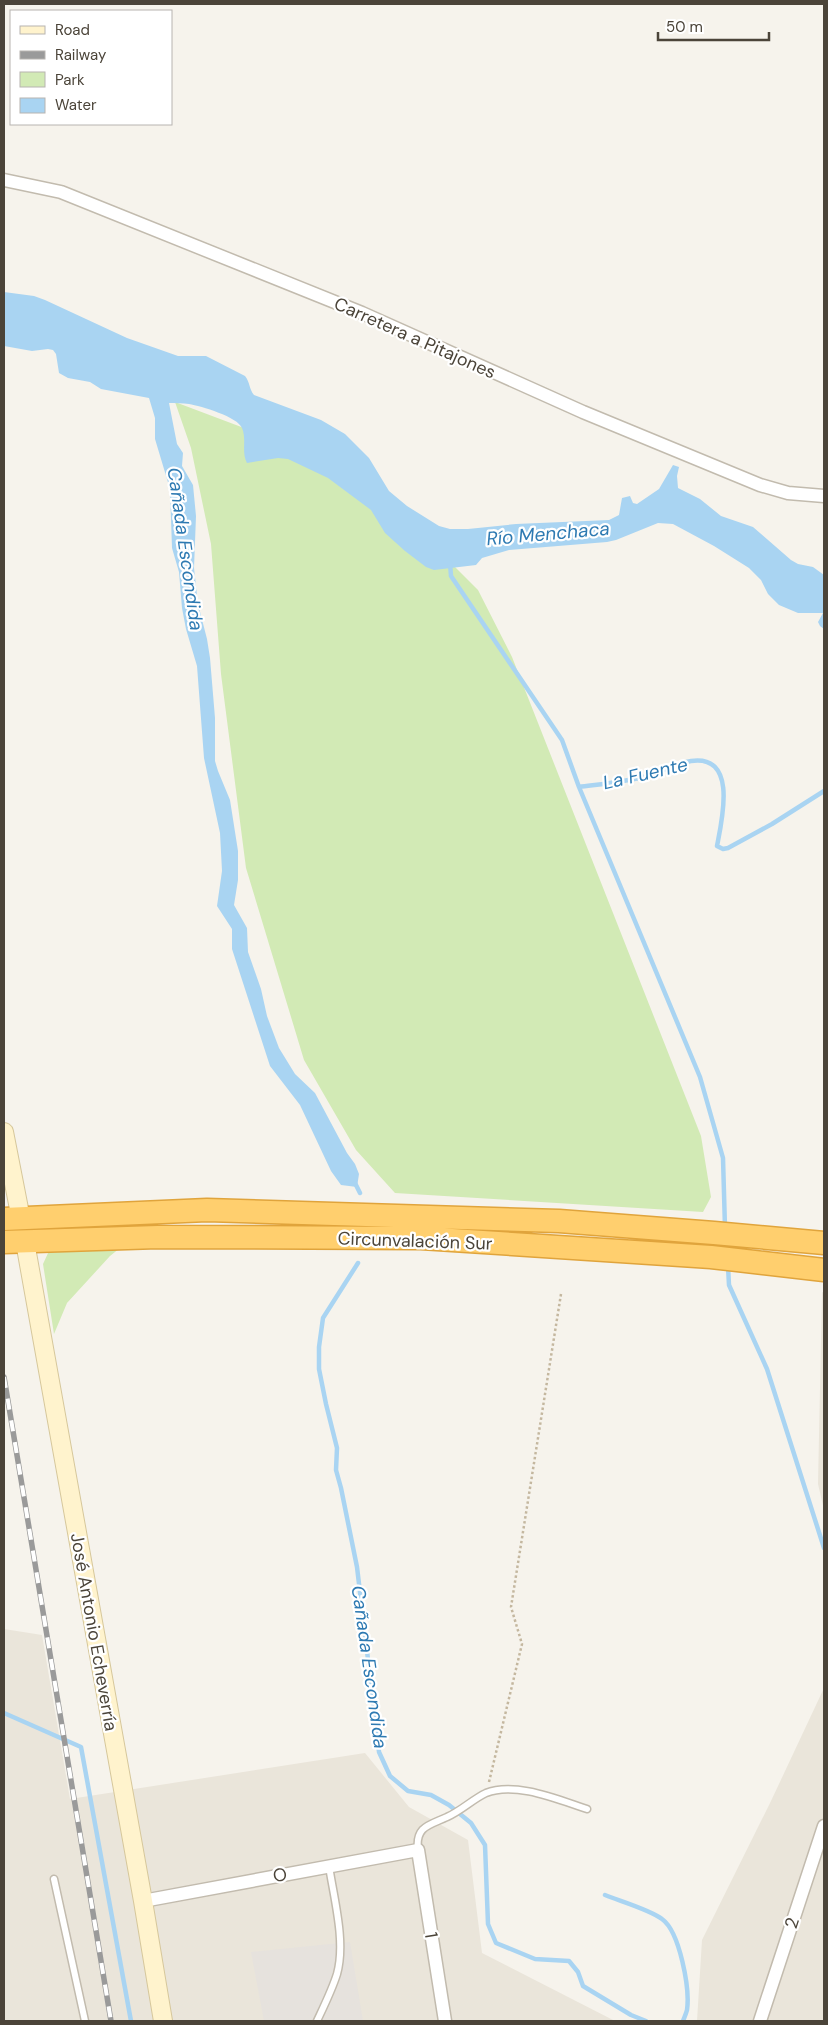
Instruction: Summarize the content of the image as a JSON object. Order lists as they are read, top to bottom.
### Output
{
  "streets": {
    "highway": ["Circunvalación Sur"],
    "street": [
      "Carretera a Pitajones",
      "José Antonio Echeverría",
      "O",
      "2",
      "1"
    ]
  },
  "crossings": [
    ["Circunvalación Sur", "José Antonio Echeverría"],
    ["José Antonio Echeverría", "O"],
    ["O", "1"]
  ],
  "water": ["Río Menchaca", "Cañada Escondida", "La Fuente"],
  "legend": [
    "Road",
    "Railway",
    "Park",
    "Water"
  ],
  "scale_bar": "50 m"
}
